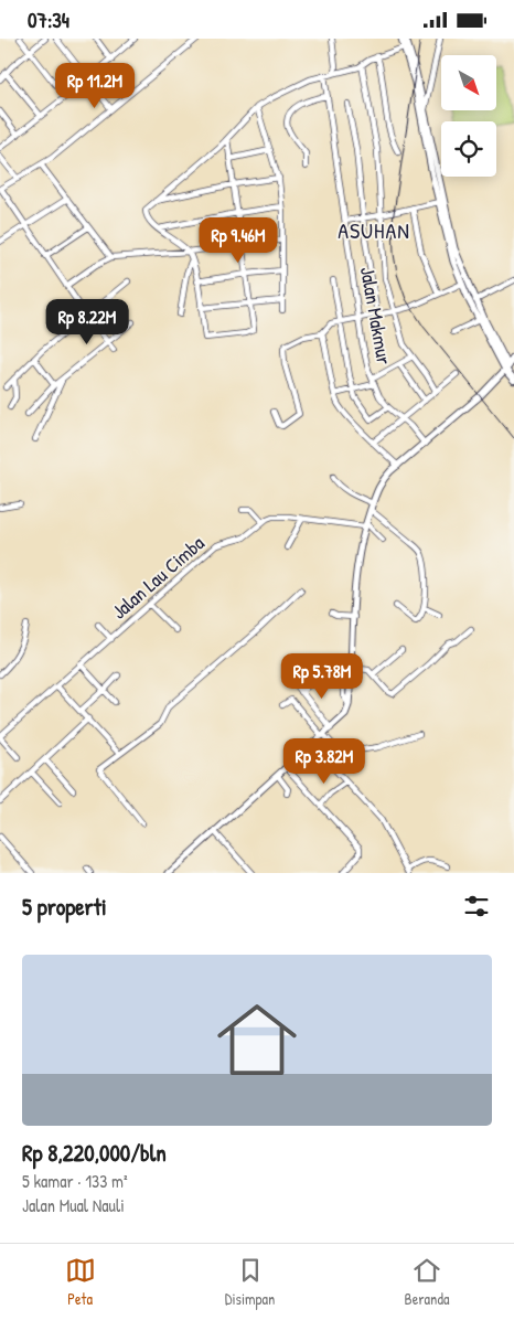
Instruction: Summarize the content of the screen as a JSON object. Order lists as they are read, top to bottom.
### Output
{
  "streets": {
    "street": ["Jalan Makmur", "Jalan Lau Cimba"]
  },
  "districts": ["ASUHAN"],
  "north": "bottom right",
  "page": {
    "status": "07:34",
    "price": [
      "Rp 11.2M",
      "Rp 9.46M",
      "Rp 8.22M",
      "Rp 5.78M",
      "Rp 3.82M"
    ],
    "heading": "5 properti",
    "list": [
      {
        "name": "Rp 8,220,000/bln",
        "note": "5 kamar · 133 m² · Jalan Mual Nauli"
      }
    ],
    "tabs": ["Peta", "Disimpan", "Beranda"]
  }
}
